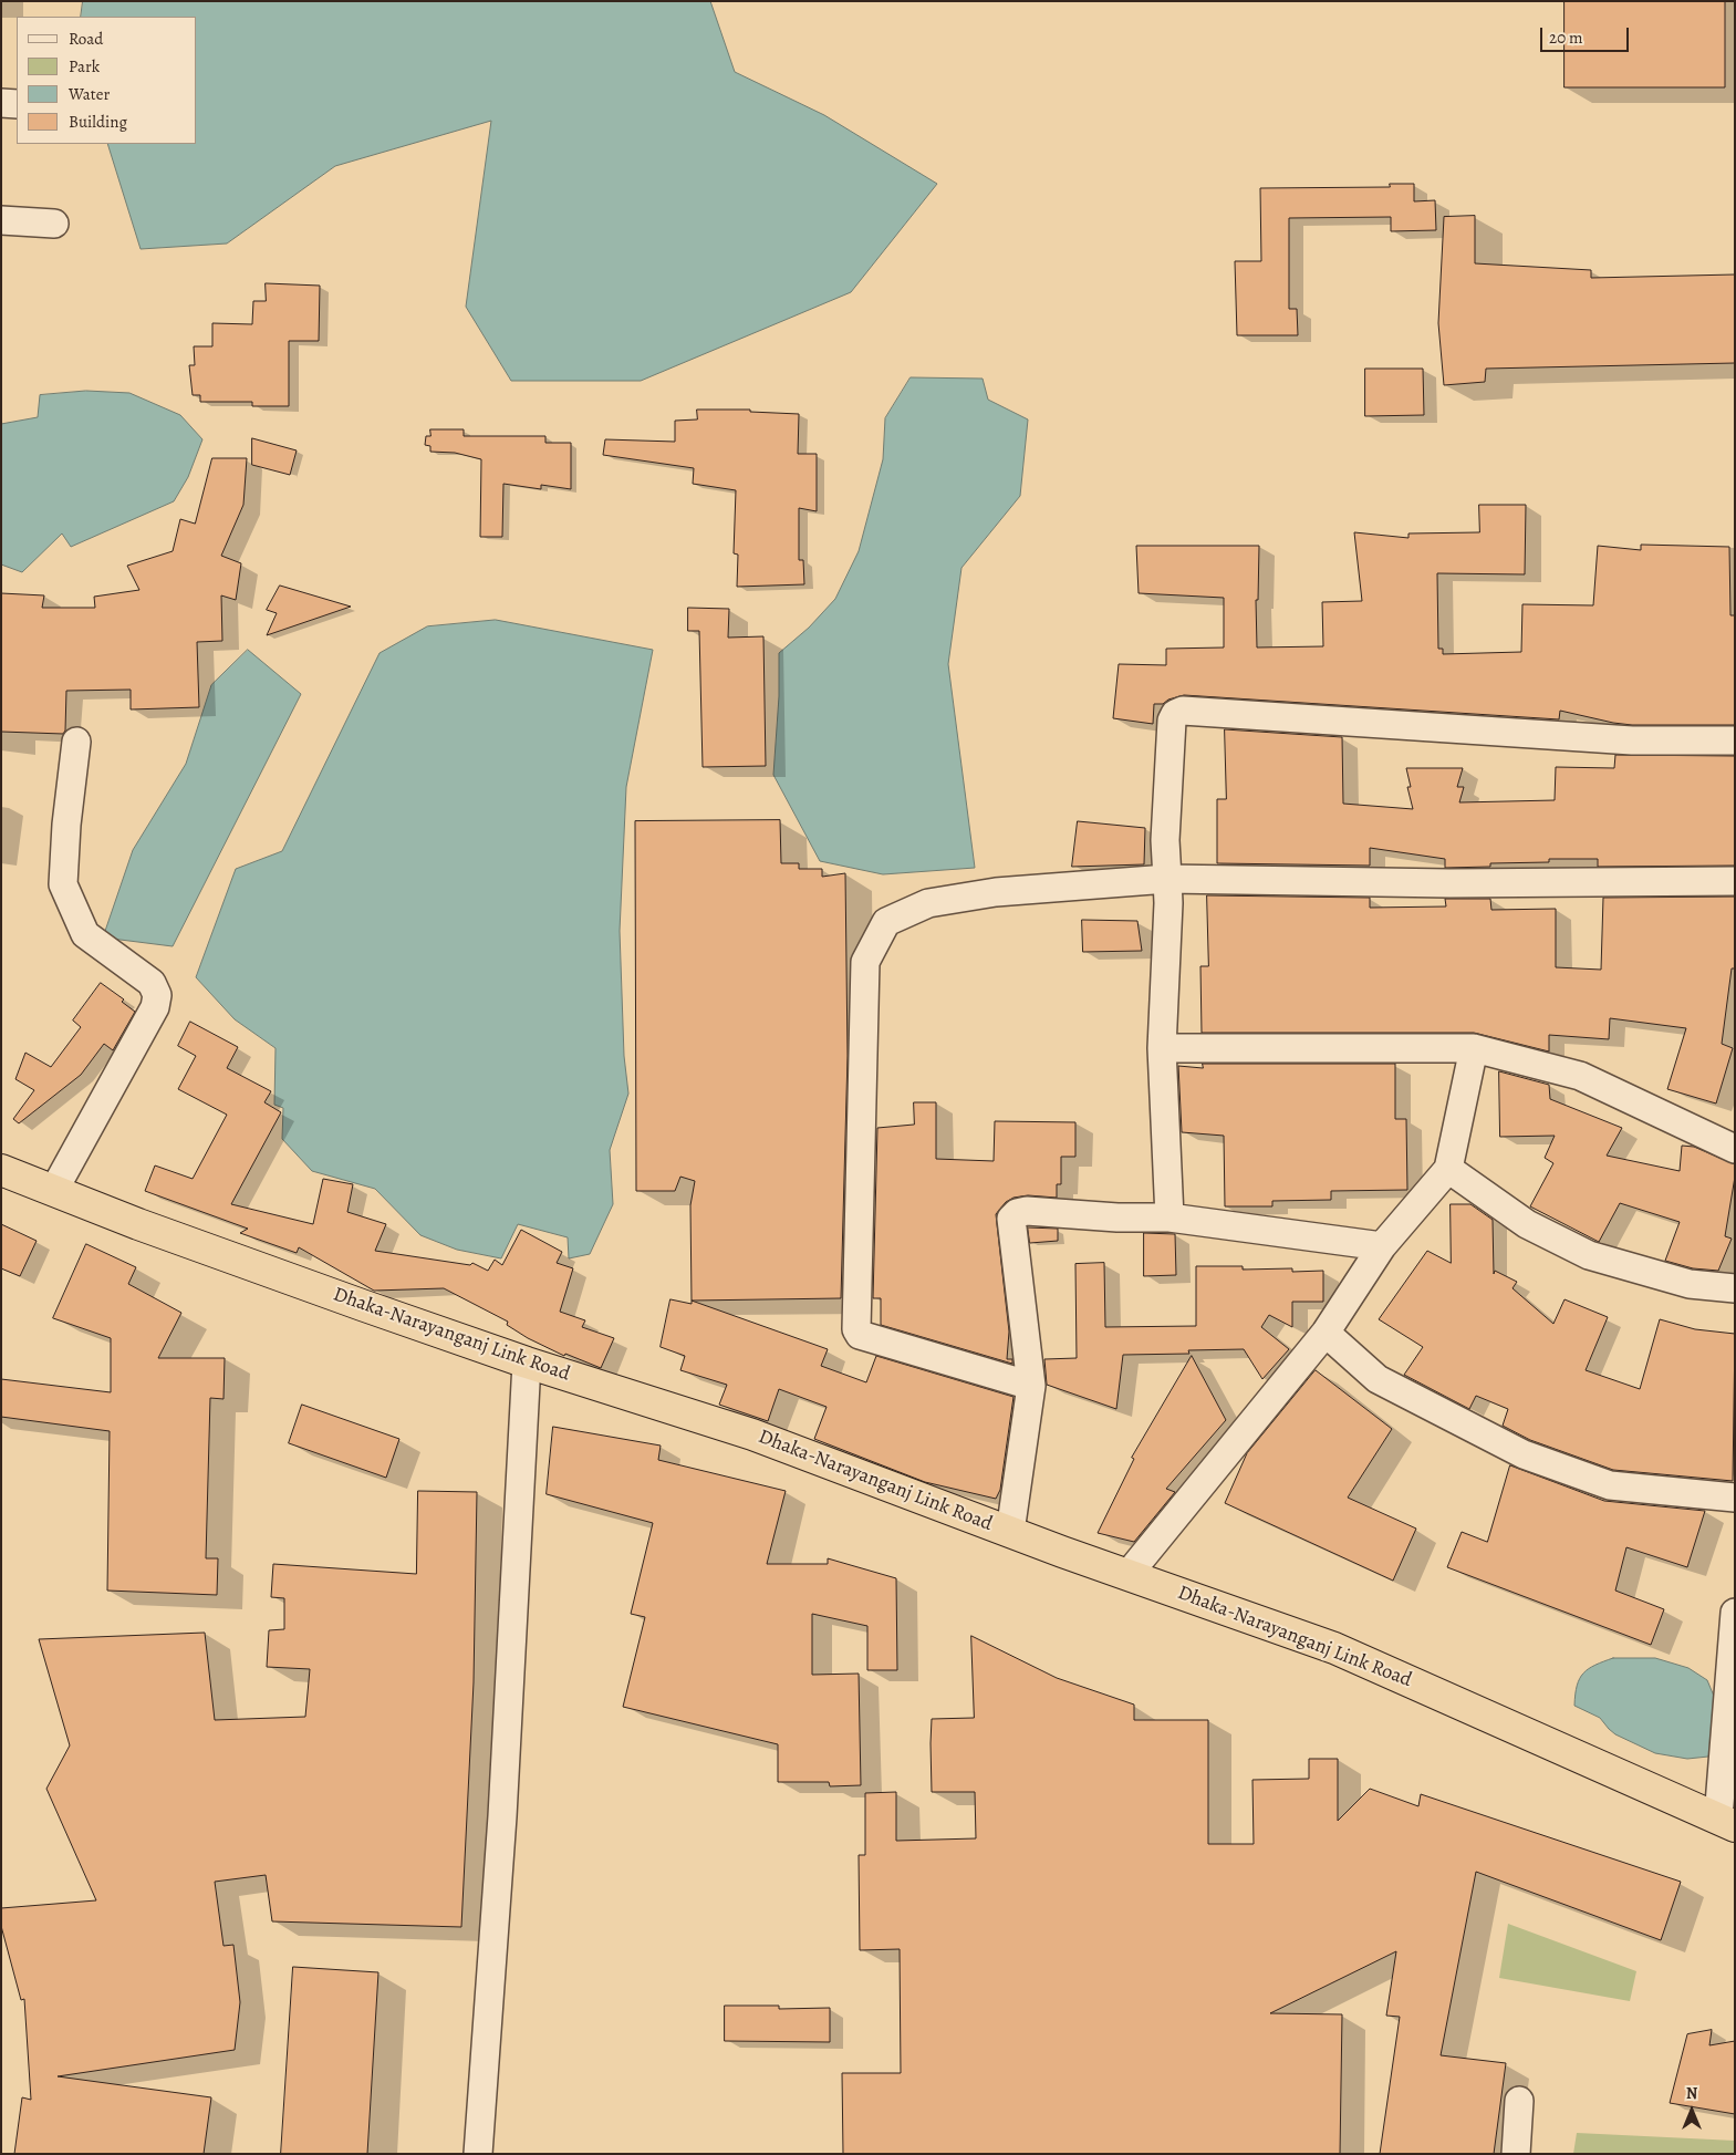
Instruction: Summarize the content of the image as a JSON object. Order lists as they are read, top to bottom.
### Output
{
  "streets": {
    "highway": ["Dhaka-Narayanganj Link Road"]
  },
  "legend": [
    "Road",
    "Park",
    "Water",
    "Building"
  ],
  "scale_bar": "20 m",
  "north": "top"
}
